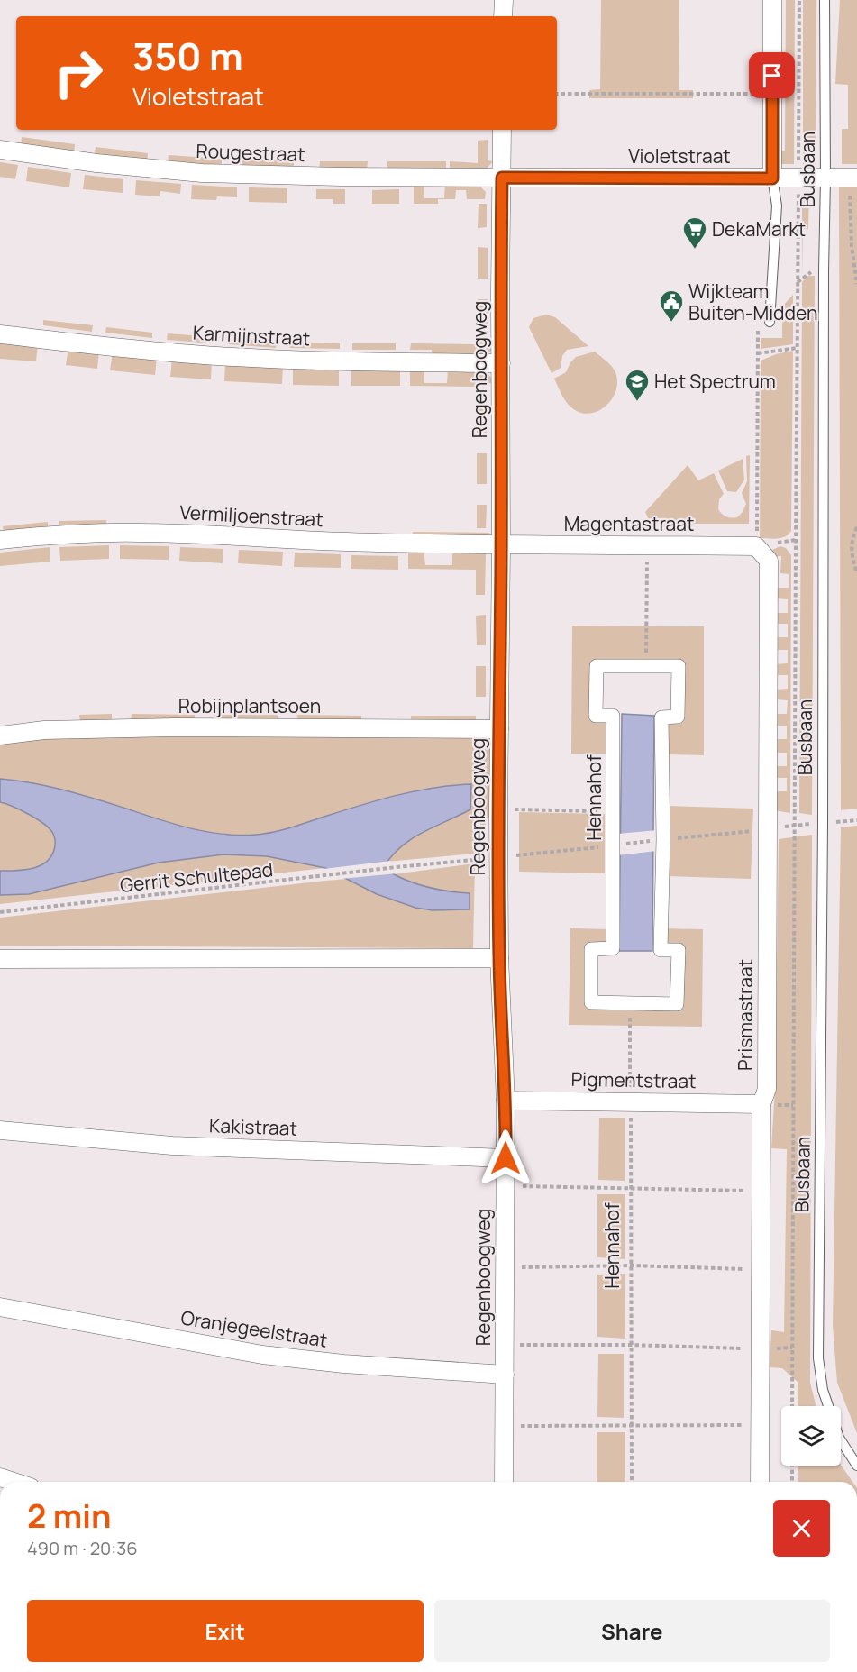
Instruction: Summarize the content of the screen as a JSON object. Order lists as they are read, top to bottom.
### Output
{
  "streets": {
    "street": [
      "Rougestraat",
      "Violetstraat",
      "Karmijnstraat",
      "Regenboogweg",
      "Vermiljoenstraat",
      "Magentastraat",
      "Robijnplantsoen",
      "Hennahof",
      "Prismastraat",
      "Pigmentstraat",
      "Kakistraat",
      "Oranjegeelstraat"
    ],
    "lane": ["Busbaan"],
    "path": ["Gerrit Schultepad"]
  },
  "crossings": [
    ["Rougestraat", "Violetstraat"],
    ["Rougestraat", "Regenboogweg"],
    ["Violetstraat", "Busbaan"],
    ["Violetstraat", "Regenboogweg"],
    ["Karmijnstraat", "Regenboogweg"],
    ["Regenboogweg", "Vermiljoenstraat"],
    ["Regenboogweg", "Magentastraat"],
    ["Regenboogweg", "Robijnplantsoen"],
    ["Regenboogweg", "Pigmentstraat"],
    ["Regenboogweg", "Kakistraat"],
    ["Regenboogweg", "Oranjegeelstraat"],
    ["Vermiljoenstraat", "Magentastraat"],
    ["Magentastraat", "Prismastraat"],
    ["Hennahof", "Pigmentstraat"],
    ["Prismastraat", "Pigmentstraat"]
  ],
  "places": {
    "supermarket": ["DekaMarkt"],
    "public building": ["Wijkteam Buiten-Midden"],
    "school or university": ["Het Spectrum"]
  },
  "page": {
    "turn": ["350 m", "Violetstraat"],
    "heading": ["2 min", "490 m · 20:36"],
    "buttons": ["Exit", "Share"]
  }
}
